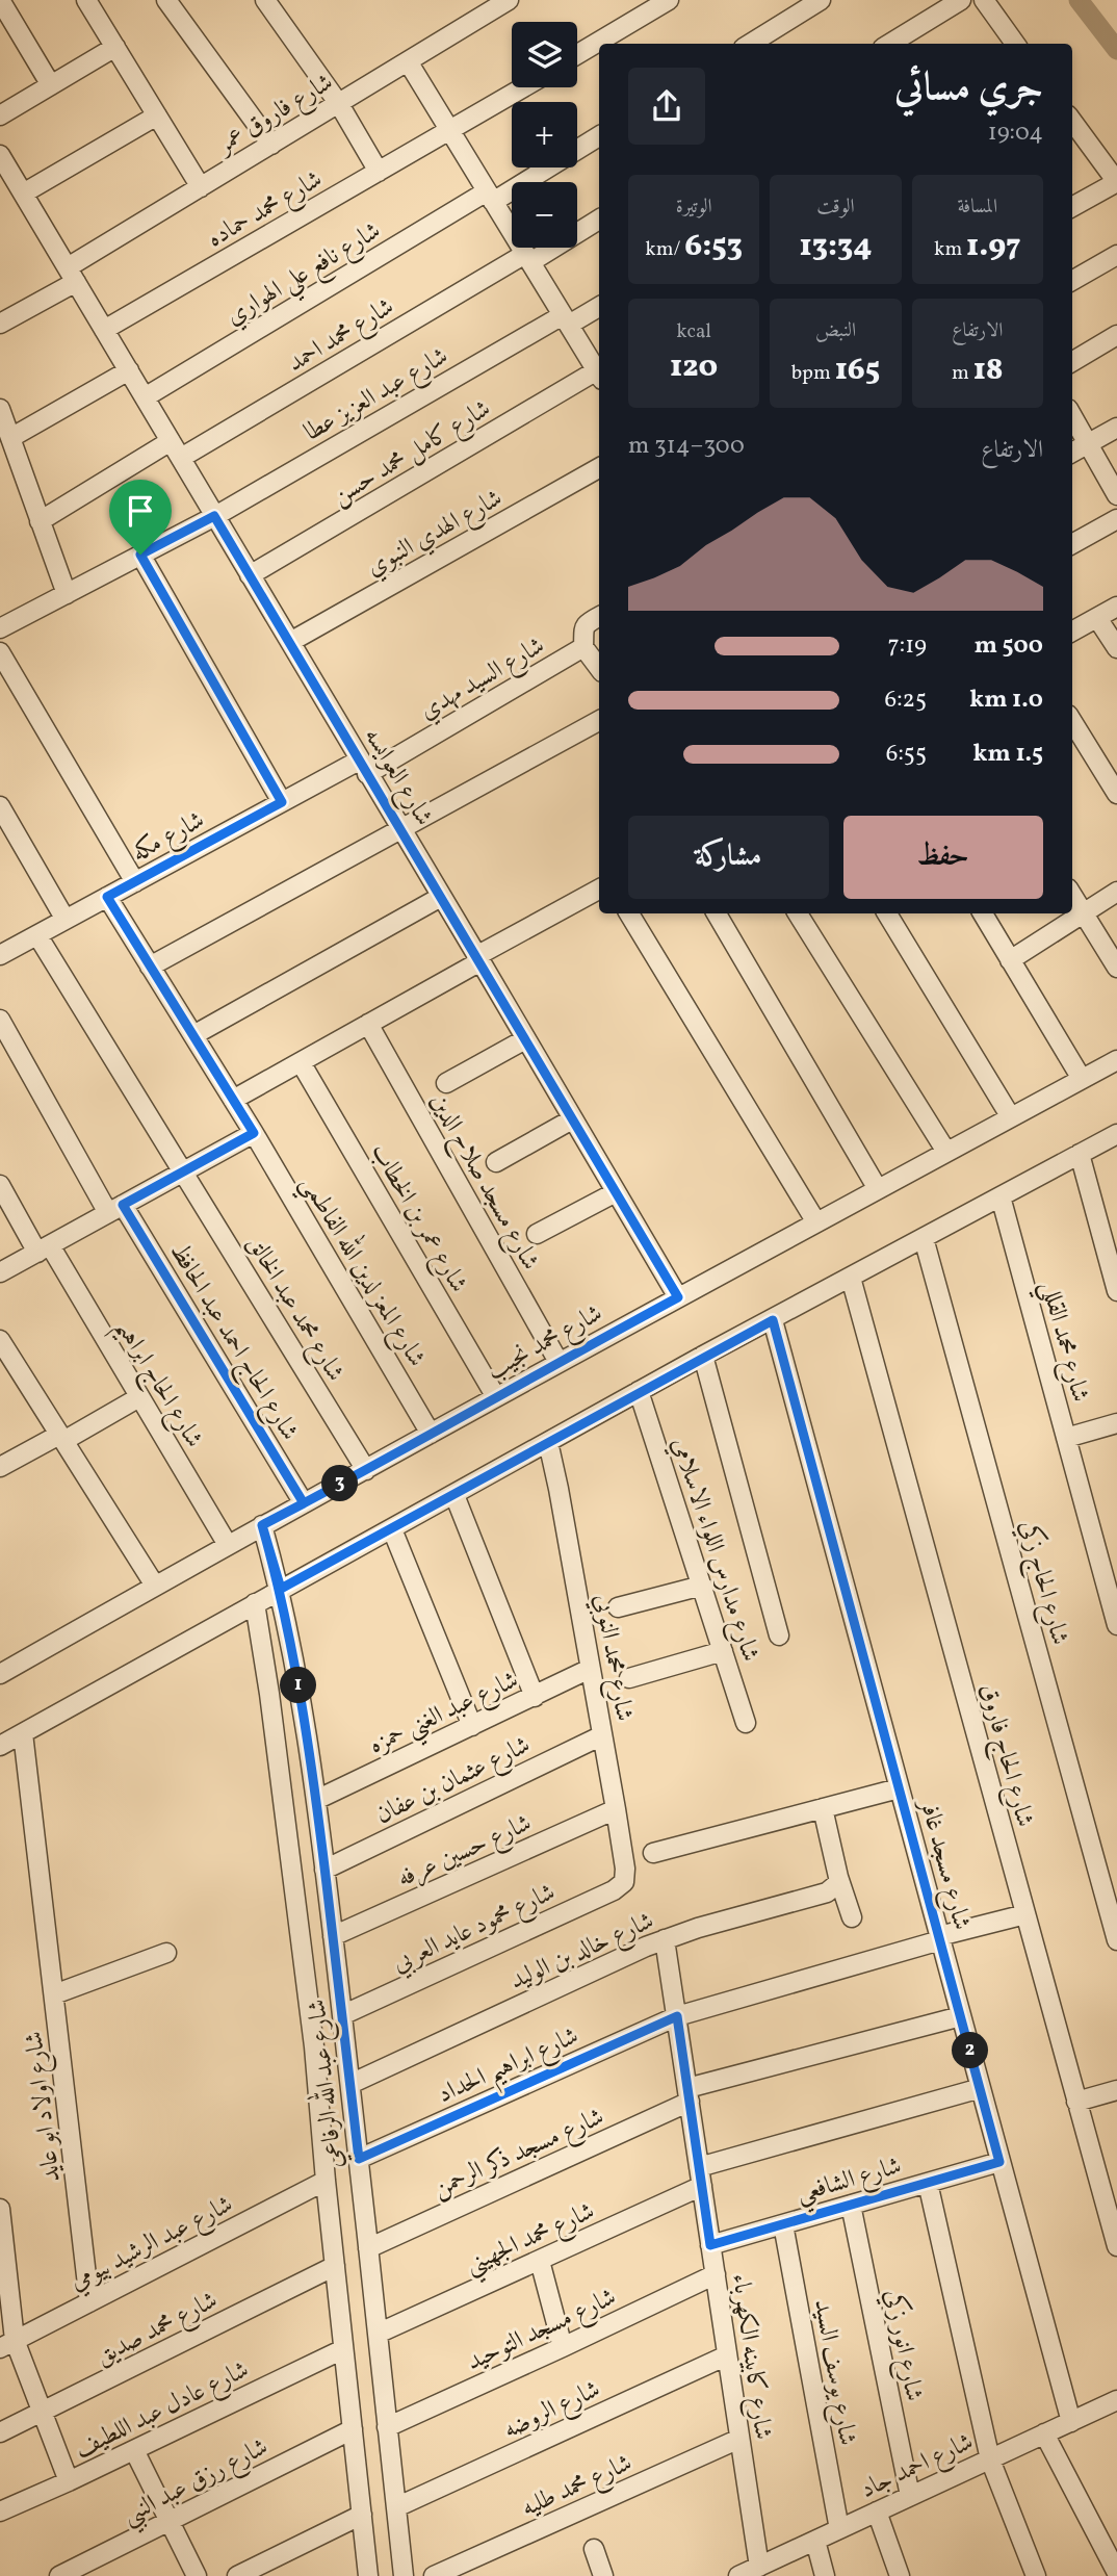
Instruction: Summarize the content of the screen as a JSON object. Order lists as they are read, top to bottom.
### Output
{
  "streets": {
    "street": [
      "شارع فاروق عمر",
      "شارع محمد حماده",
      "شارع نافع علي الهواري",
      "شارع محمد احمد",
      "شارع عبد العزيز عطا",
      "شارع كامل محمد حسن",
      "شارع الهدي النبوي",
      "شارع السيد مهدي",
      "شارع العوايسه",
      "شارع مكه",
      "شارع مسجد صلاح الدين",
      "شارع عمر بن الخطاب",
      "شارع المعز لدين الله الفاطمي",
      "شارع محمد عبد الخالق",
      "شارع الحاج احمد عبد الحافظ",
      "شارع محمد نجيب",
      "شارع محمد القللي",
      "شارع الحاج ابراهيم",
      "شارع مدارس اللواء الاسلامي",
      "شارع الحاج زكي",
      "شارع محمد النوبي",
      "شارع عبد الغني حمزه",
      "شارع الحاج فاروق",
      "شارع عثمان بن عفان",
      "شارع حسين عرفه",
      "شارع مسجد غافر",
      "شارع محمود عايد العربي",
      "شارع خالد بن الوليد",
      "شارع ابراهيم الحداد",
      "شارع عبد الله الرفاعي",
      "شارع اولاد ابو عايد",
      "شارع مسجد ذكر الرحمن",
      "شارع الشافعي",
      "شارع محمد الجهيني",
      "شارع عبد الرشيد بيومي",
      "شارع محمد صديق",
      "شارع مسجد التوحيد",
      "شارع انور زكي",
      "شارع كابينه الكهرباء",
      "شارع يوسف السيد",
      "شارع عادل عبد اللطيف",
      "شارع الروضه",
      "شارع احمد جاد",
      "شارع رزق عبد النبي",
      "شارع محمد طليه"
    ]
  },
  "crossings": [
    ["شارع فاروق عمر", "شارع العوايسه"],
    ["شارع محمد حماده", "شارع العوايسه"],
    ["شارع نافع علي الهواري", "شارع العوايسه"],
    ["شارع محمد احمد", "شارع العوايسه"],
    ["شارع عبد العزيز عطا", "شارع العوايسه"],
    ["شارع كامل محمد حسن", "شارع العوايسه"],
    ["شارع الهدي النبوي", "شارع العوايسه"],
    ["شارع السيد مهدي", "شارع العوايسه"],
    ["شارع السيد مهدي", "شارع مكه"],
    ["شارع العوايسه", "شارع مكه"],
    ["شارع العوايسه", "شارع محمد نجيب"],
    ["شارع مكه", "شارع المعز لدين الله الفاطمي"],
    ["شارع مكه", "شارع محمد عبد الخالق"],
    ["شارع مسجد صلاح الدين", "شارع محمد نجيب"],
    ["شارع عمر بن الخطاب", "شارع محمد نجيب"],
    ["شارع المعز لدين الله الفاطمي", "شارع محمد نجيب"],
    ["شارع محمد عبد الخالق", "شارع محمد نجيب"],
    ["شارع الحاج احمد عبد الحافظ", "شارع محمد نجيب"],
    ["شارع محمد نجيب", "شارع الحاج ابراهيم"],
    ["شارع محمد نجيب", "شارع عبد الله الرفاعي"],
    ["شارع محمد النوبي", "شارع عبد الغني حمزه"],
    ["شارع محمد النوبي", "شارع عثمان بن عفان"],
    ["شارع محمد النوبي", "شارع حسين عرفه"],
    ["شارع محمد النوبي", "شارع محمود عايد العربي"],
    ["شارع عبد الغني حمزه", "شارع عبد الله الرفاعي"],
    ["شارع الحاج فاروق", "شارع ابراهيم الحداد"],
    ["شارع عثمان بن عفان", "شارع عبد الله الرفاعي"],
    ["شارع حسين عرفه", "شارع عبد الله الرفاعي"],
    ["شارع مسجد غافر", "شارع ابراهيم الحداد"],
    ["شارع مسجد غافر", "شارع مسجد ذكر الرحمن"],
    ["شارع مسجد غافر", "شارع الشافعي"],
    ["شارع مسجد غافر", "شارع احمد جاد"],
    ["شارع محمود عايد العربي", "شارع عبد الله الرفاعي"],
    ["شارع خالد بن الوليد", "شارع عبد الله الرفاعي"],
    ["شارع خالد بن الوليد", "شارع كابينه الكهرباء"],
    ["شارع ابراهيم الحداد", "شارع عبد الله الرفاعي"],
    ["شارع ابراهيم الحداد", "شارع كابينه الكهرباء"],
    ["شارع عبد الله الرفاعي", "شارع مسجد ذكر الرحمن"],
    ["شارع عبد الله الرفاعي", "شارع محمد الجهيني"],
    ["شارع عبد الله الرفاعي", "شارع عبد الرشيد بيومي"],
    ["شارع عبد الله الرفاعي", "شارع محمد صديق"],
    ["شارع عبد الله الرفاعي", "شارع مسجد التوحيد"],
    ["شارع عبد الله الرفاعي", "شارع عادل عبد اللطيف"],
    ["شارع عبد الله الرفاعي", "شارع الروضه"],
    ["شارع عبد الله الرفاعي", "شارع رزق عبد النبي"],
    ["شارع اولاد ابو عايد", "شارع عبد الرشيد بيومي"],
    ["شارع مسجد ذكر الرحمن", "شارع كابينه الكهرباء"],
    ["شارع الشافعي", "شارع انور زكي"],
    ["شارع الشافعي", "شارع كابينه الكهرباء"],
    ["شارع الشافعي", "شارع يوسف السيد"],
    ["شارع محمد الجهيني", "شارع كابينه الكهرباء"],
    ["شارع مسجد التوحيد", "شارع كابينه الكهرباء"],
    ["شارع انور زكي", "شارع احمد جاد"],
    ["شارع كابينه الكهرباء", "شارع الروضه"],
    ["شارع كابينه الكهرباء", "شارع احمد جاد"],
    ["شارع كابينه الكهرباء", "شارع محمد طليه"],
    ["شارع يوسف السيد", "شارع احمد جاد"]
  ],
  "page": {
    "map_buttons": ["+", "−"],
    "heading": ["جري مسائي", "19:04"],
    "stats": [
      ["المسافة", "1.97 km"],
      ["الوقت", "13:34"],
      ["الوتيرة", "6:53 /km"],
      ["الارتفاع", "18 m"],
      ["النبض", "165 bpm"],
      ["kcal", "120"]
    ],
    "chart": ["الارتفاع", "300–314 m"],
    "list": [
      {
        "name": "500 m",
        "note": "7:19"
      },
      {
        "name": "1.0 km",
        "note": "6:25"
      },
      {
        "name": "1.5 km",
        "note": "6:55"
      }
    ],
    "buttons": ["حفظ", "مشاركة"],
    "pins": ["3", "1", "2"]
  }
}
